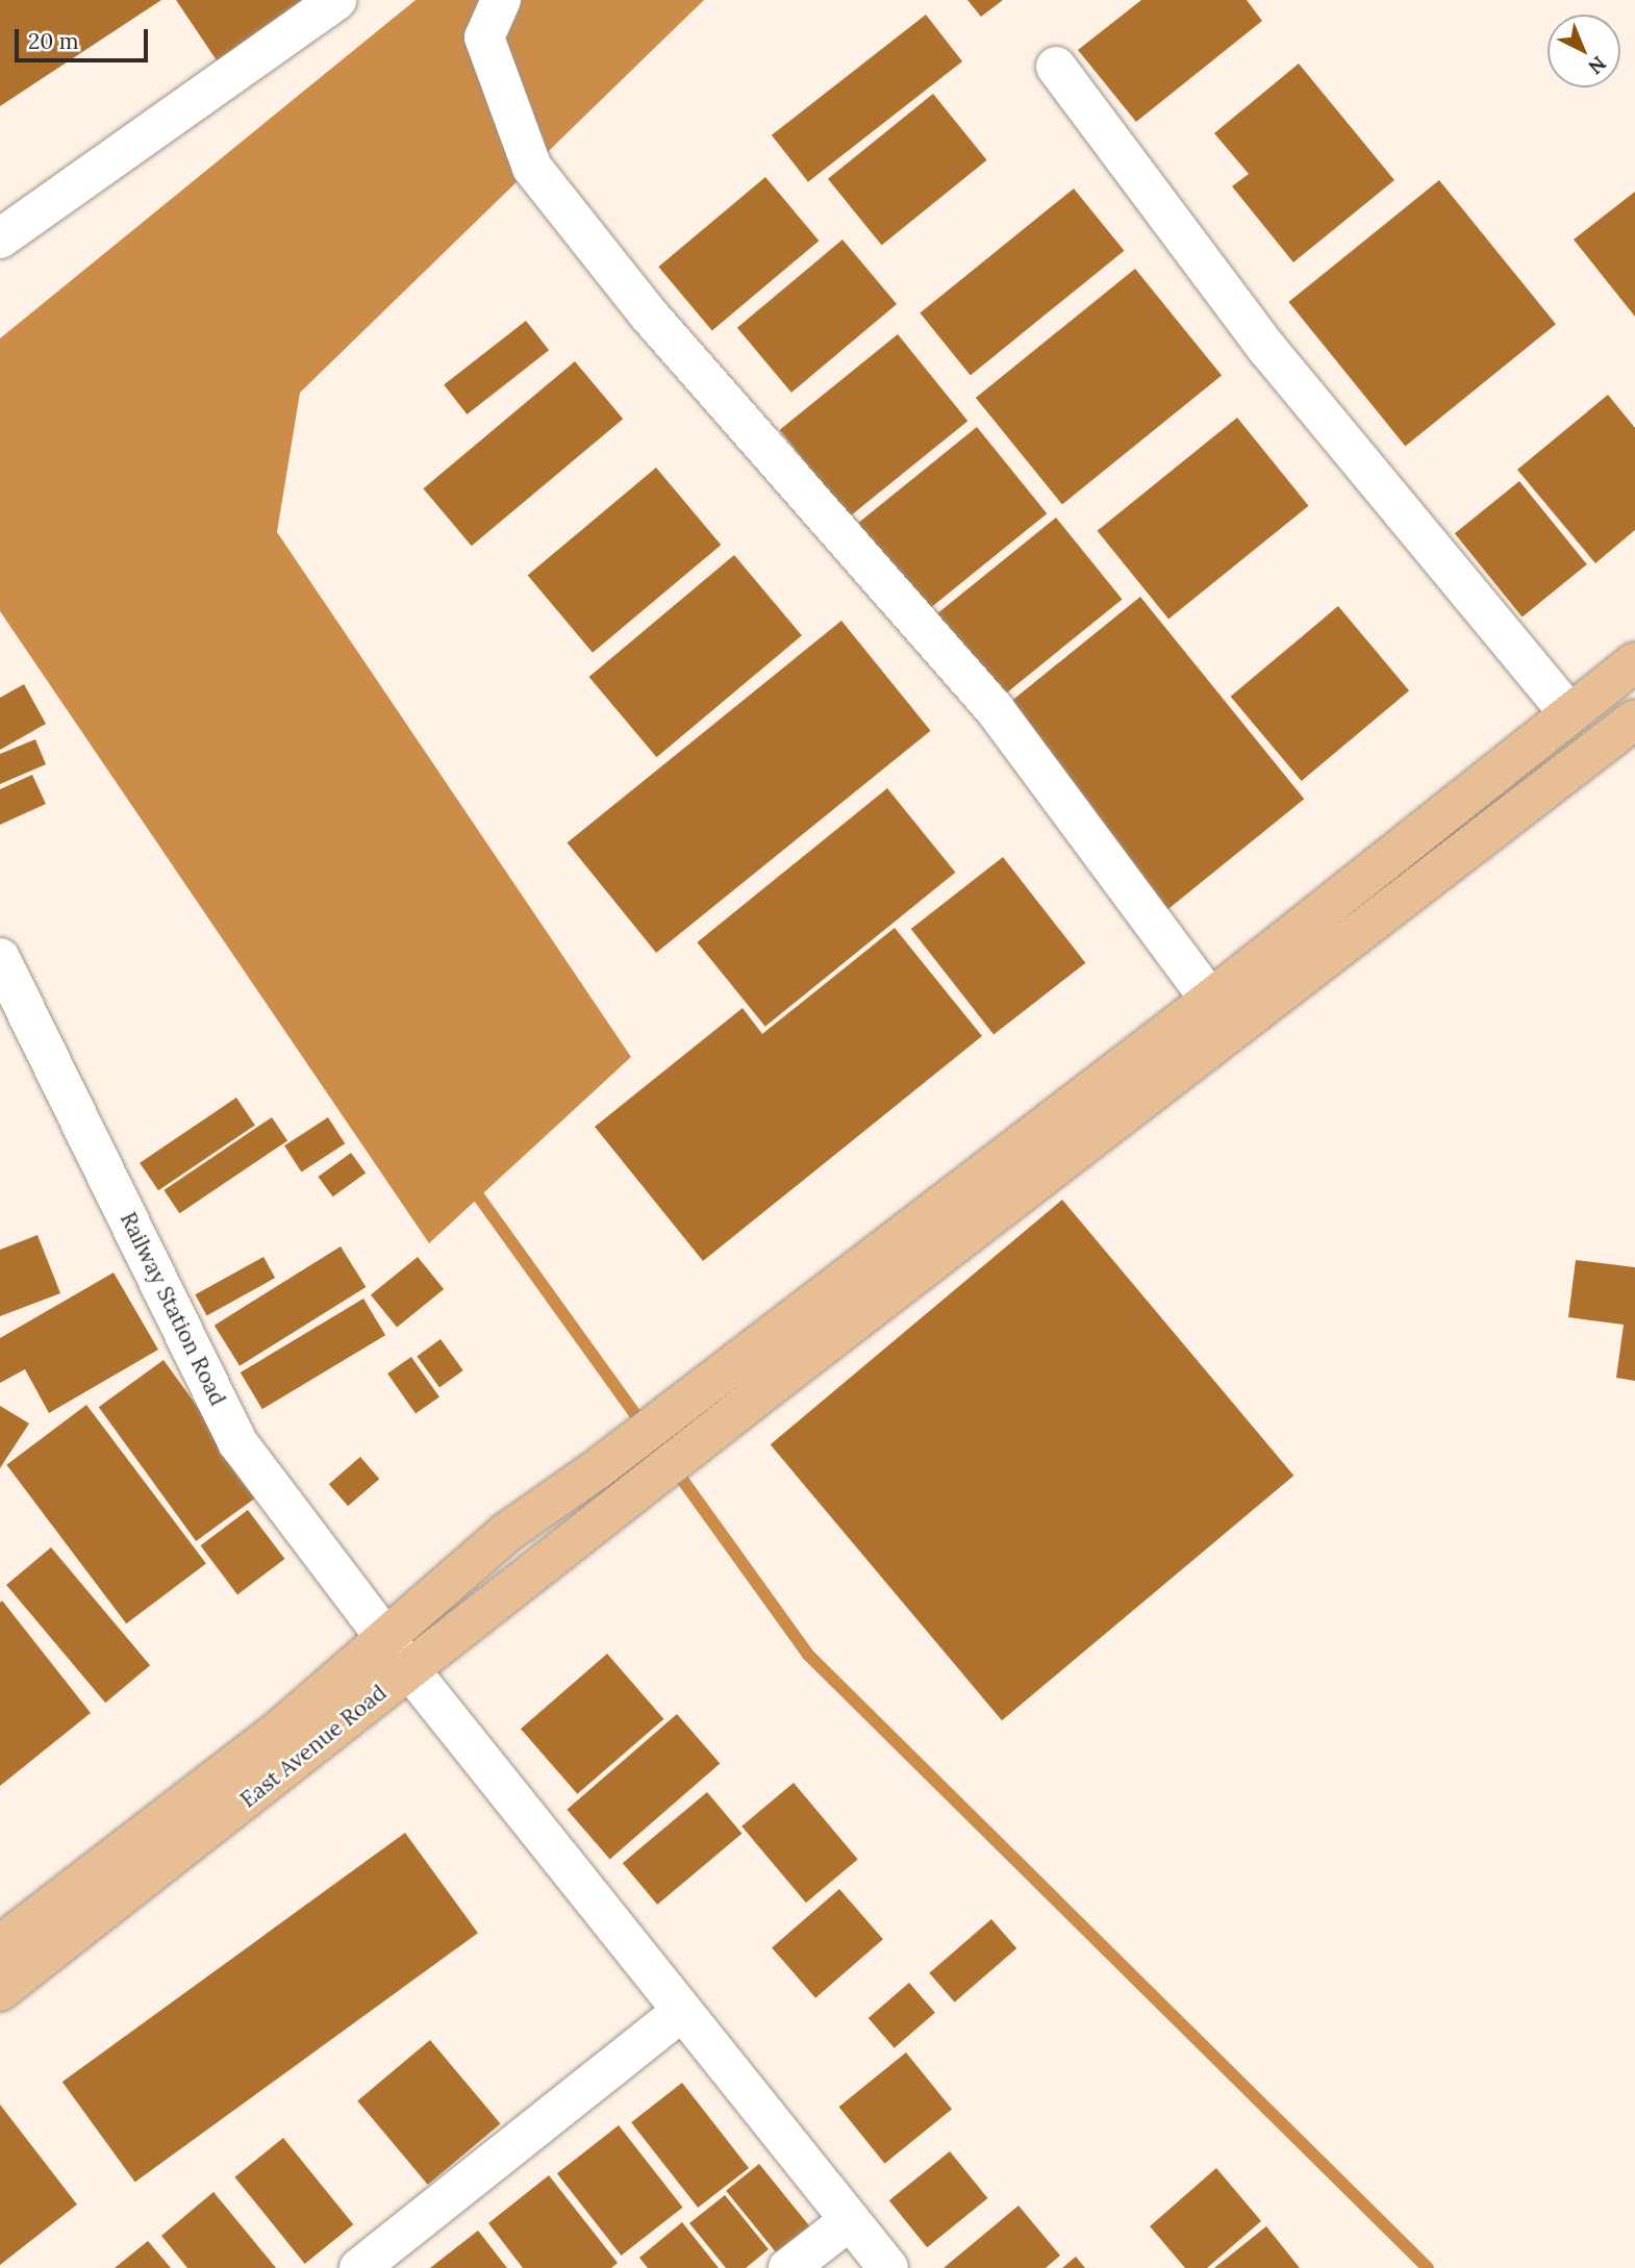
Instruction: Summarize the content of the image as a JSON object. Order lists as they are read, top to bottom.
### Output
{
  "streets": {
    "main road": ["East Avenue Road"],
    "street": ["Railway Station Road"]
  },
  "crossings": [
    ["Railway Station Road", "East Avenue Road"]
  ],
  "scale_bar": "20 m",
  "north": "bottom right"
}
